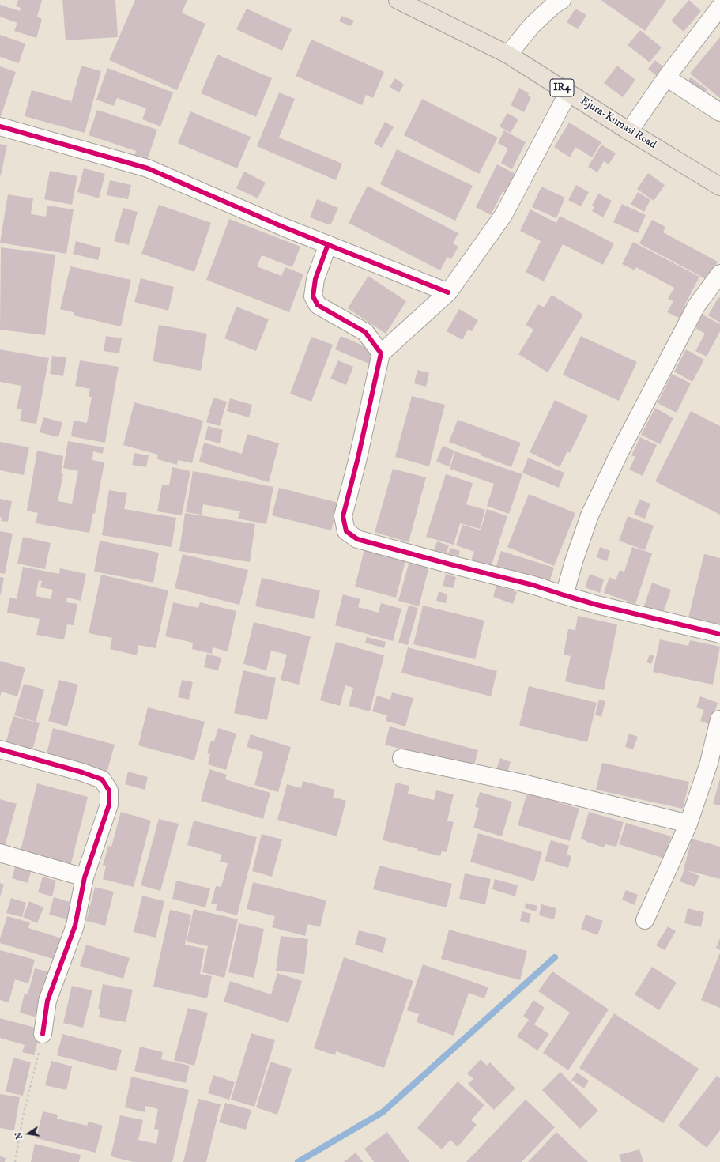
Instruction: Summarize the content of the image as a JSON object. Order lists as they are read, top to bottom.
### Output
{
  "streets": {
    "main road": ["IR4", "Ejura-Kumasi Road"]
  },
  "north": "left"
}
